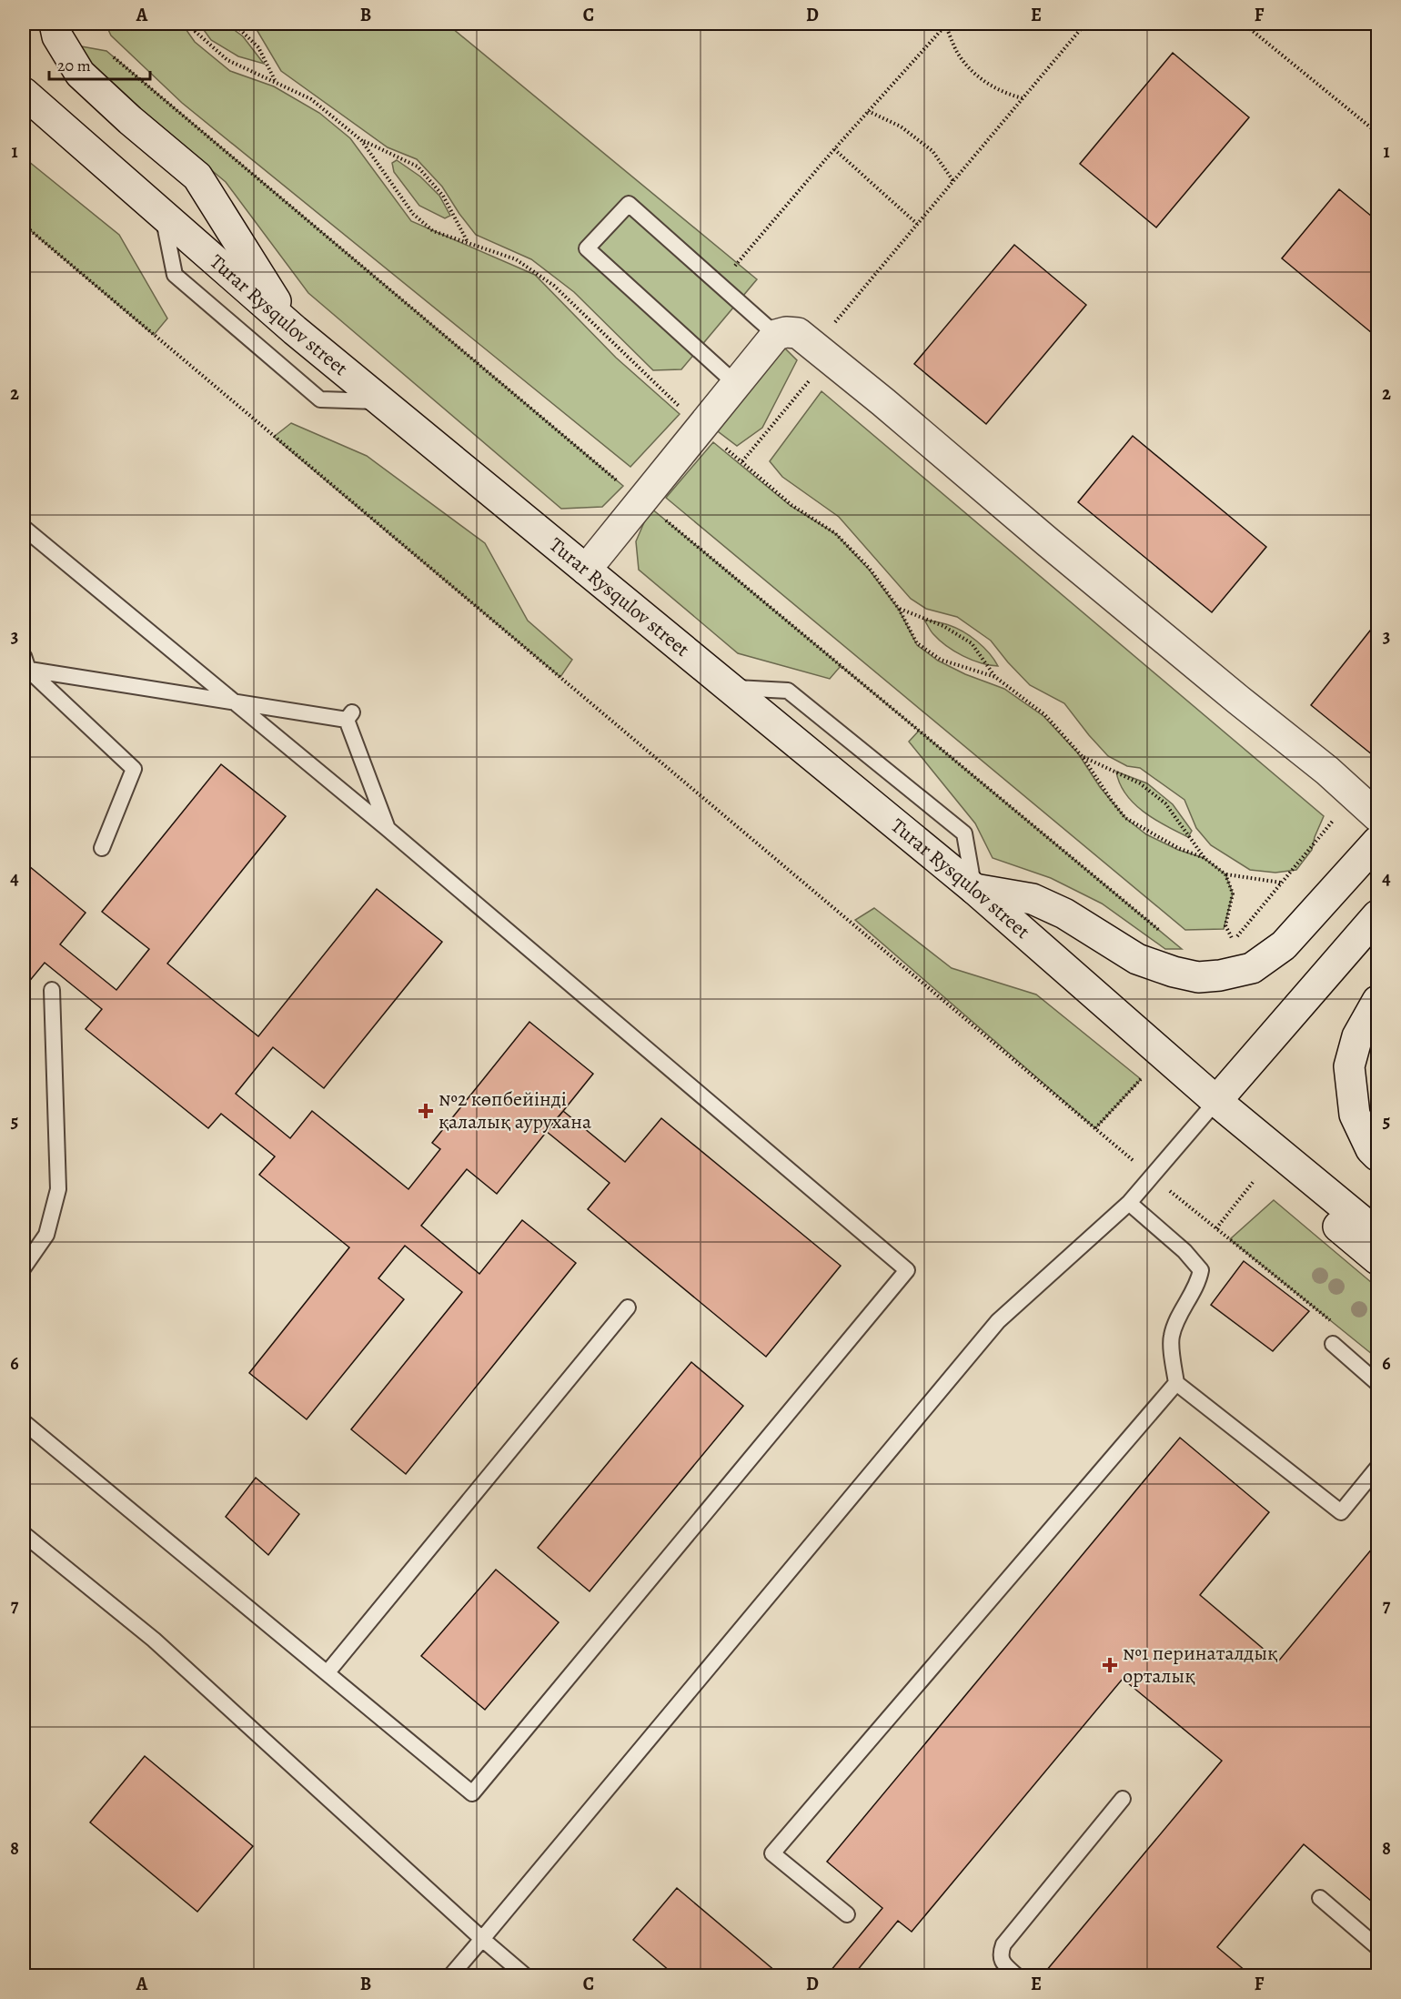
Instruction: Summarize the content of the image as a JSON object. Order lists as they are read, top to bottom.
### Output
{
  "streets": {
    "street": ["Turar Rysqulov street"]
  },
  "places": {
    "health": ["№2 көпбейінді қалалық аурухана", "№1 перинаталдық орталық"]
  },
  "scale_bar": "20 m",
  "grid": {
    "columns": [
      "A",
      "B",
      "C",
      "D",
      "E",
      "F"
    ],
    "rows": [
      "1",
      "2",
      "3",
      "4",
      "5",
      "6",
      "7",
      "8"
    ]
  }
}
